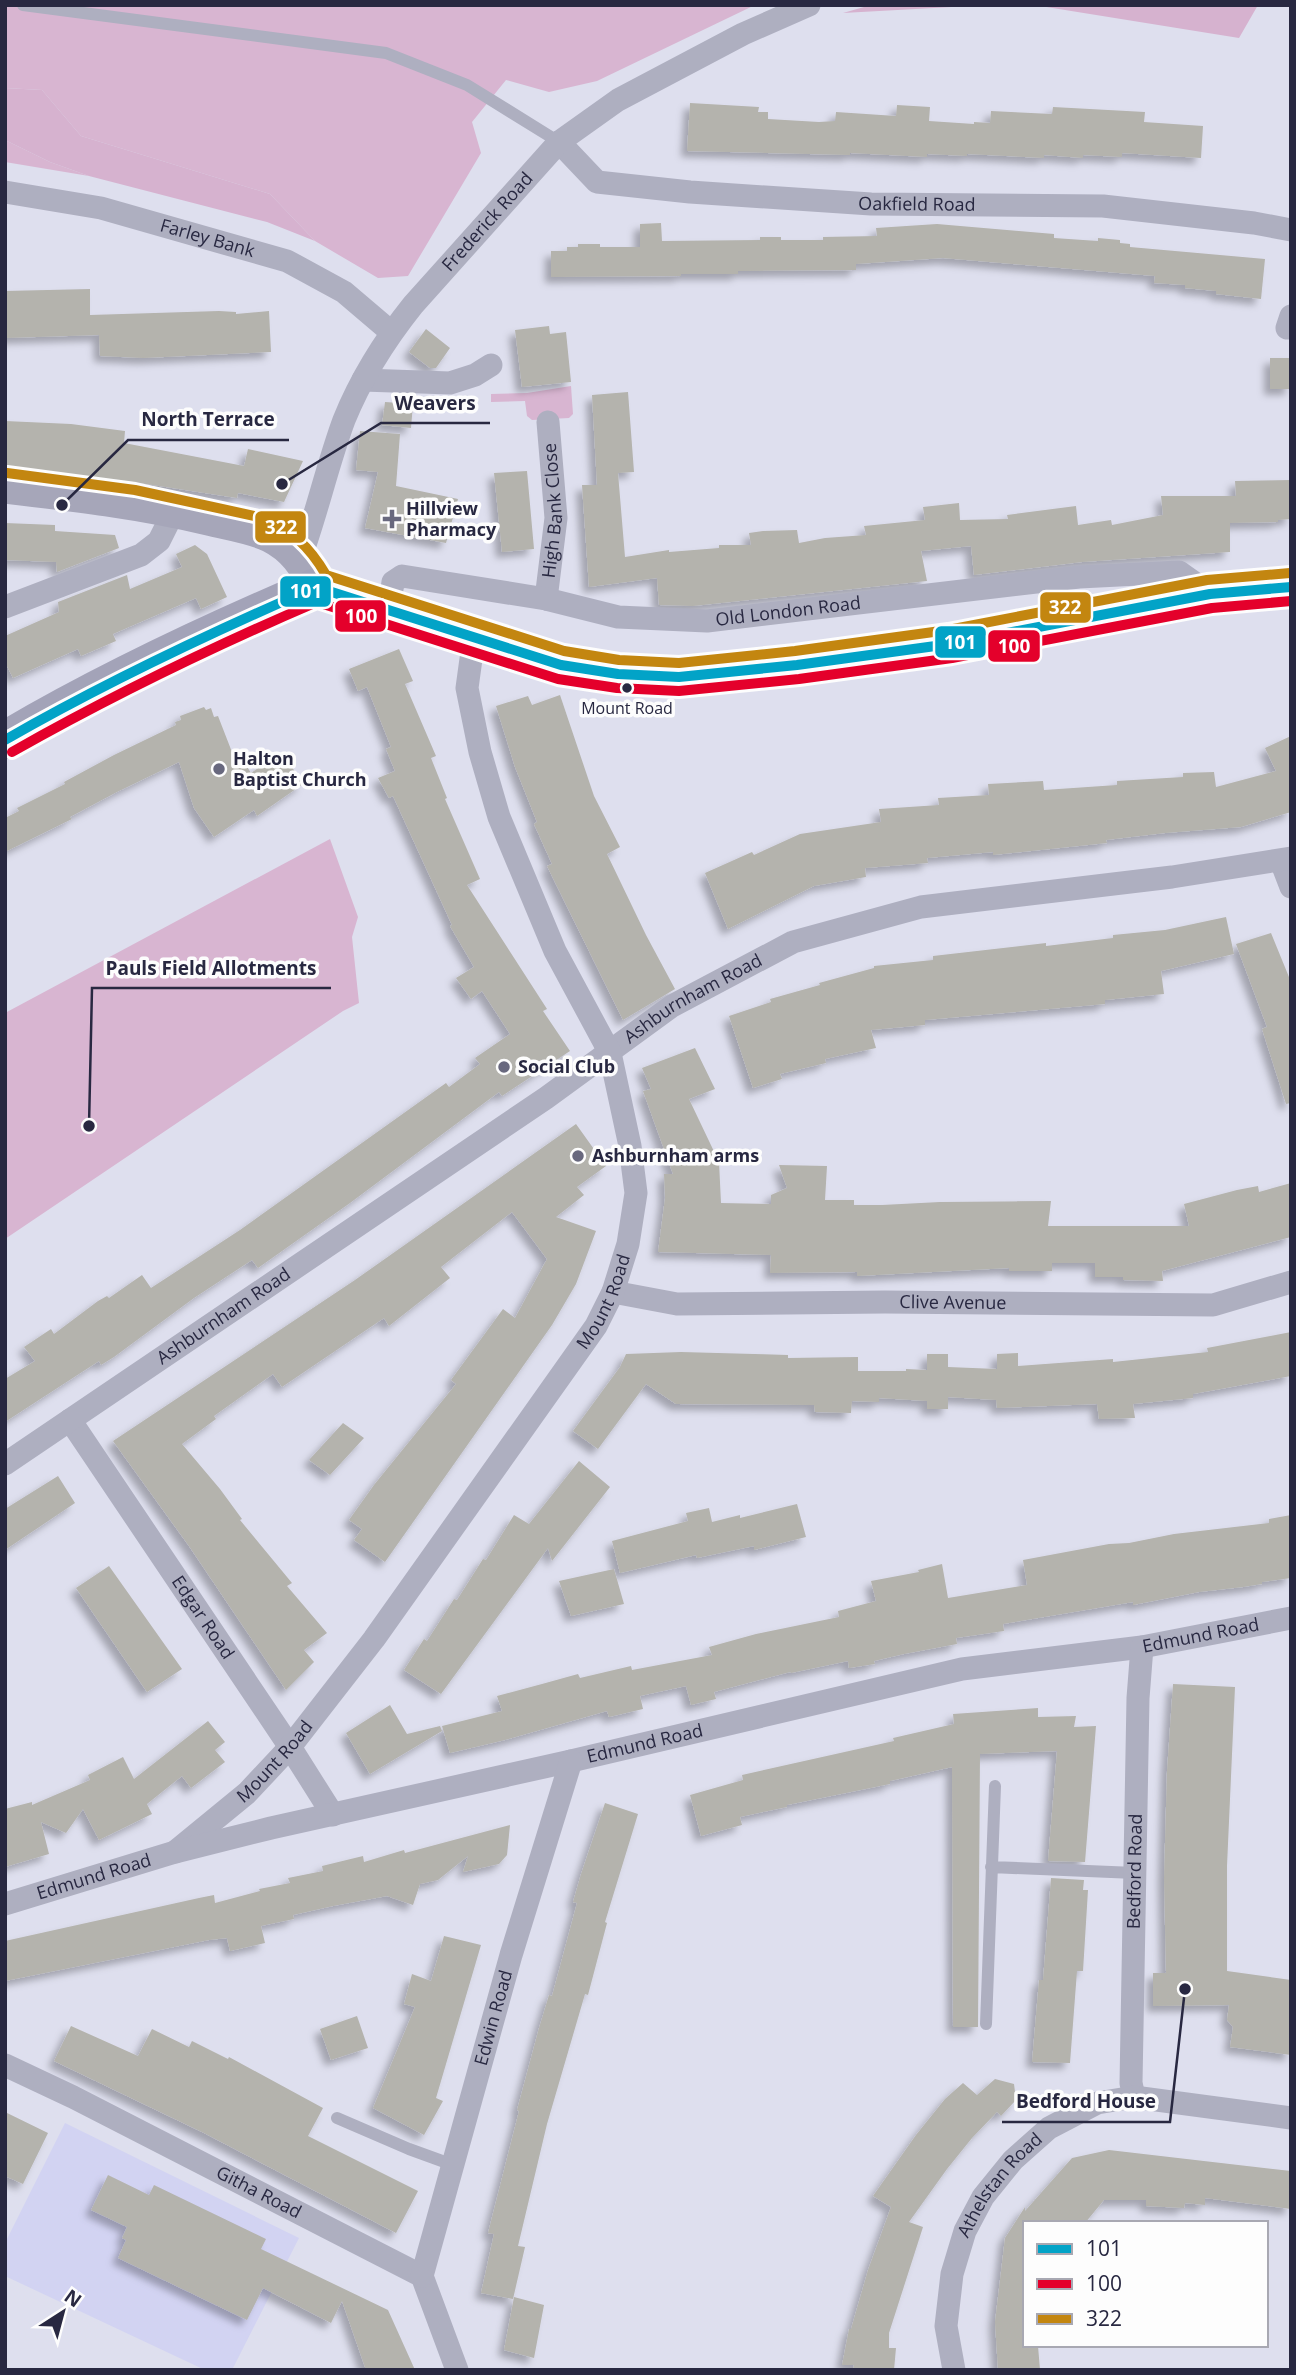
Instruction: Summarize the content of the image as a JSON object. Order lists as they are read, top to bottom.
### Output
{
  "streets": {
    "street": [
      "Oakfield Road",
      "Frederick Road",
      "Farley Bank",
      "High Bank Close",
      "Old London Road",
      "Ashburnham Road",
      "Mount Road",
      "Clive Avenue",
      "Edgar Road",
      "Edmund Road",
      "Bedford Road",
      "Edwin Road",
      "Athelstan Road",
      "Githa Road"
    ]
  },
  "crossings": [
    ["Oakfield Road", "Frederick Road"],
    ["Frederick Road", "Farley Bank"],
    ["High Bank Close", "Old London Road"],
    ["Ashburnham Road", "Mount Road"],
    ["Ashburnham Road", "Edgar Road"],
    ["Mount Road", "Clive Avenue"],
    ["Mount Road", "Edgar Road"],
    ["Mount Road", "Edmund Road"],
    ["Edgar Road", "Edmund Road"],
    ["Edmund Road", "Bedford Road"],
    ["Edmund Road", "Edwin Road"],
    ["Bedford Road", "Athelstan Road"],
    ["Edwin Road", "Githa Road"]
  ],
  "places": {
    "other": [
      "Weavers",
      "North Terrace",
      "Mount Road",
      "Halton Baptist Church",
      "Social Club",
      "Pauls Field Allotments",
      "Ashburnham arms",
      "Bedford House"
    ],
    "health": ["Hillview Pharmacy"]
  },
  "lines": ["transit line 322", "transit line 101", "transit line 100"],
  "legend": ["101", "100", "322"],
  "north": "top right"
}
